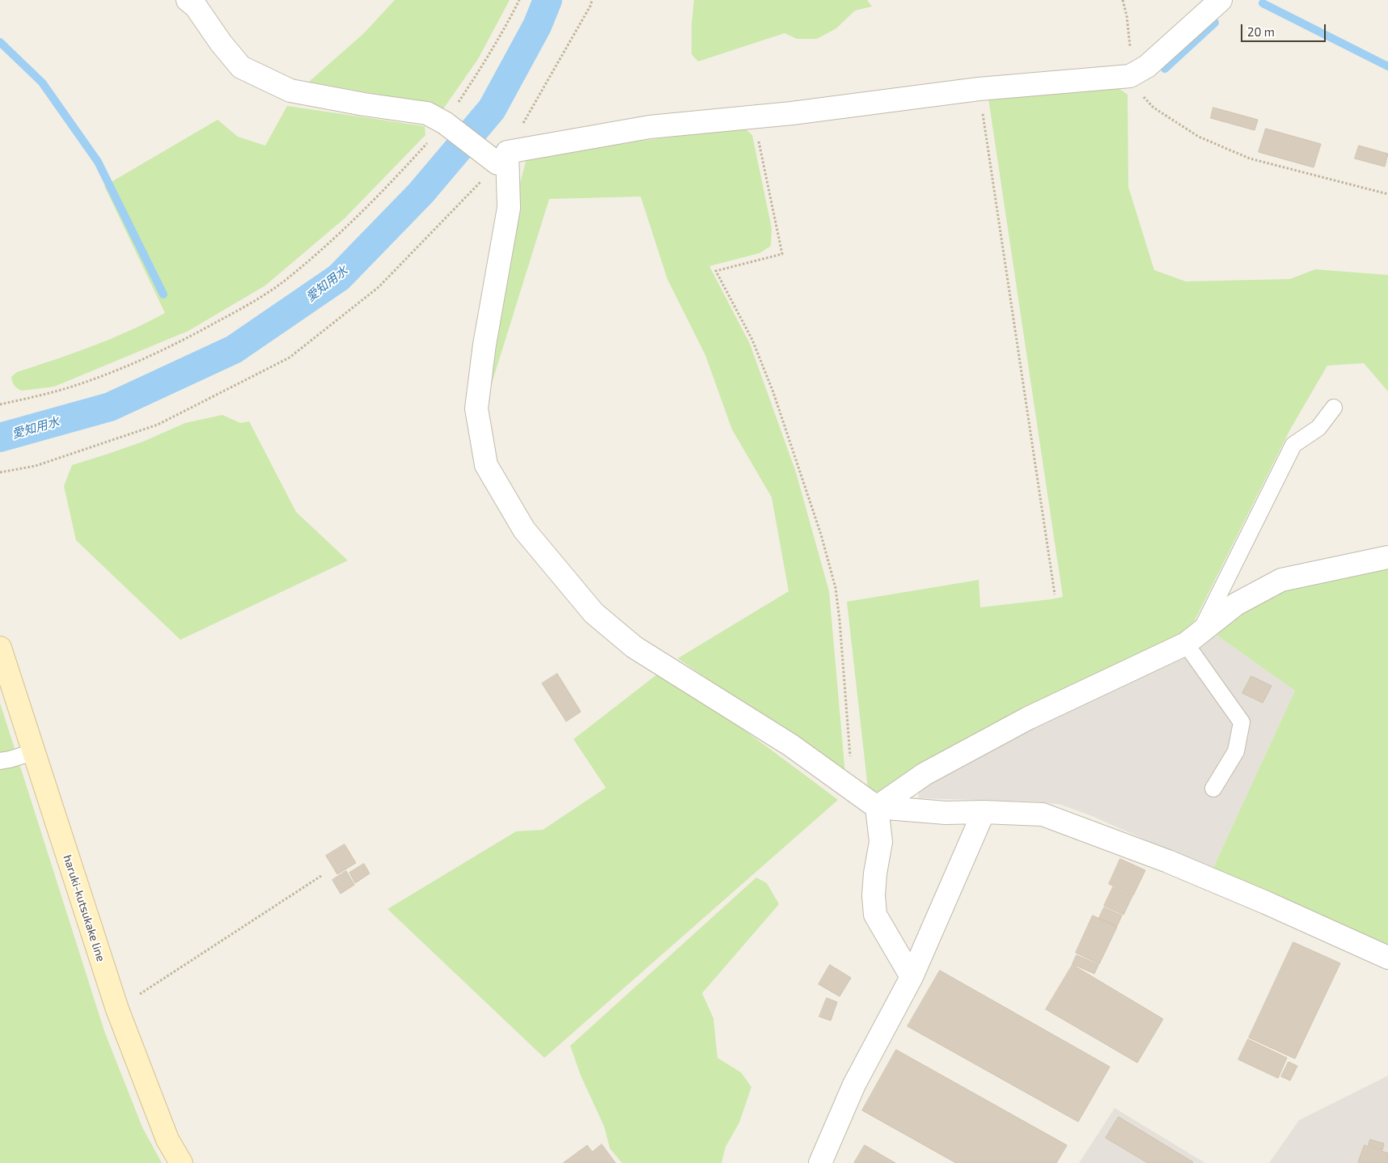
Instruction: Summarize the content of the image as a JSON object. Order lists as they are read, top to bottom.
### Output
{
  "streets": {
    "main road": ["haruki-kutsukake line"]
  },
  "water": ["愛知用水"],
  "scale_bar": "20 m"
}
